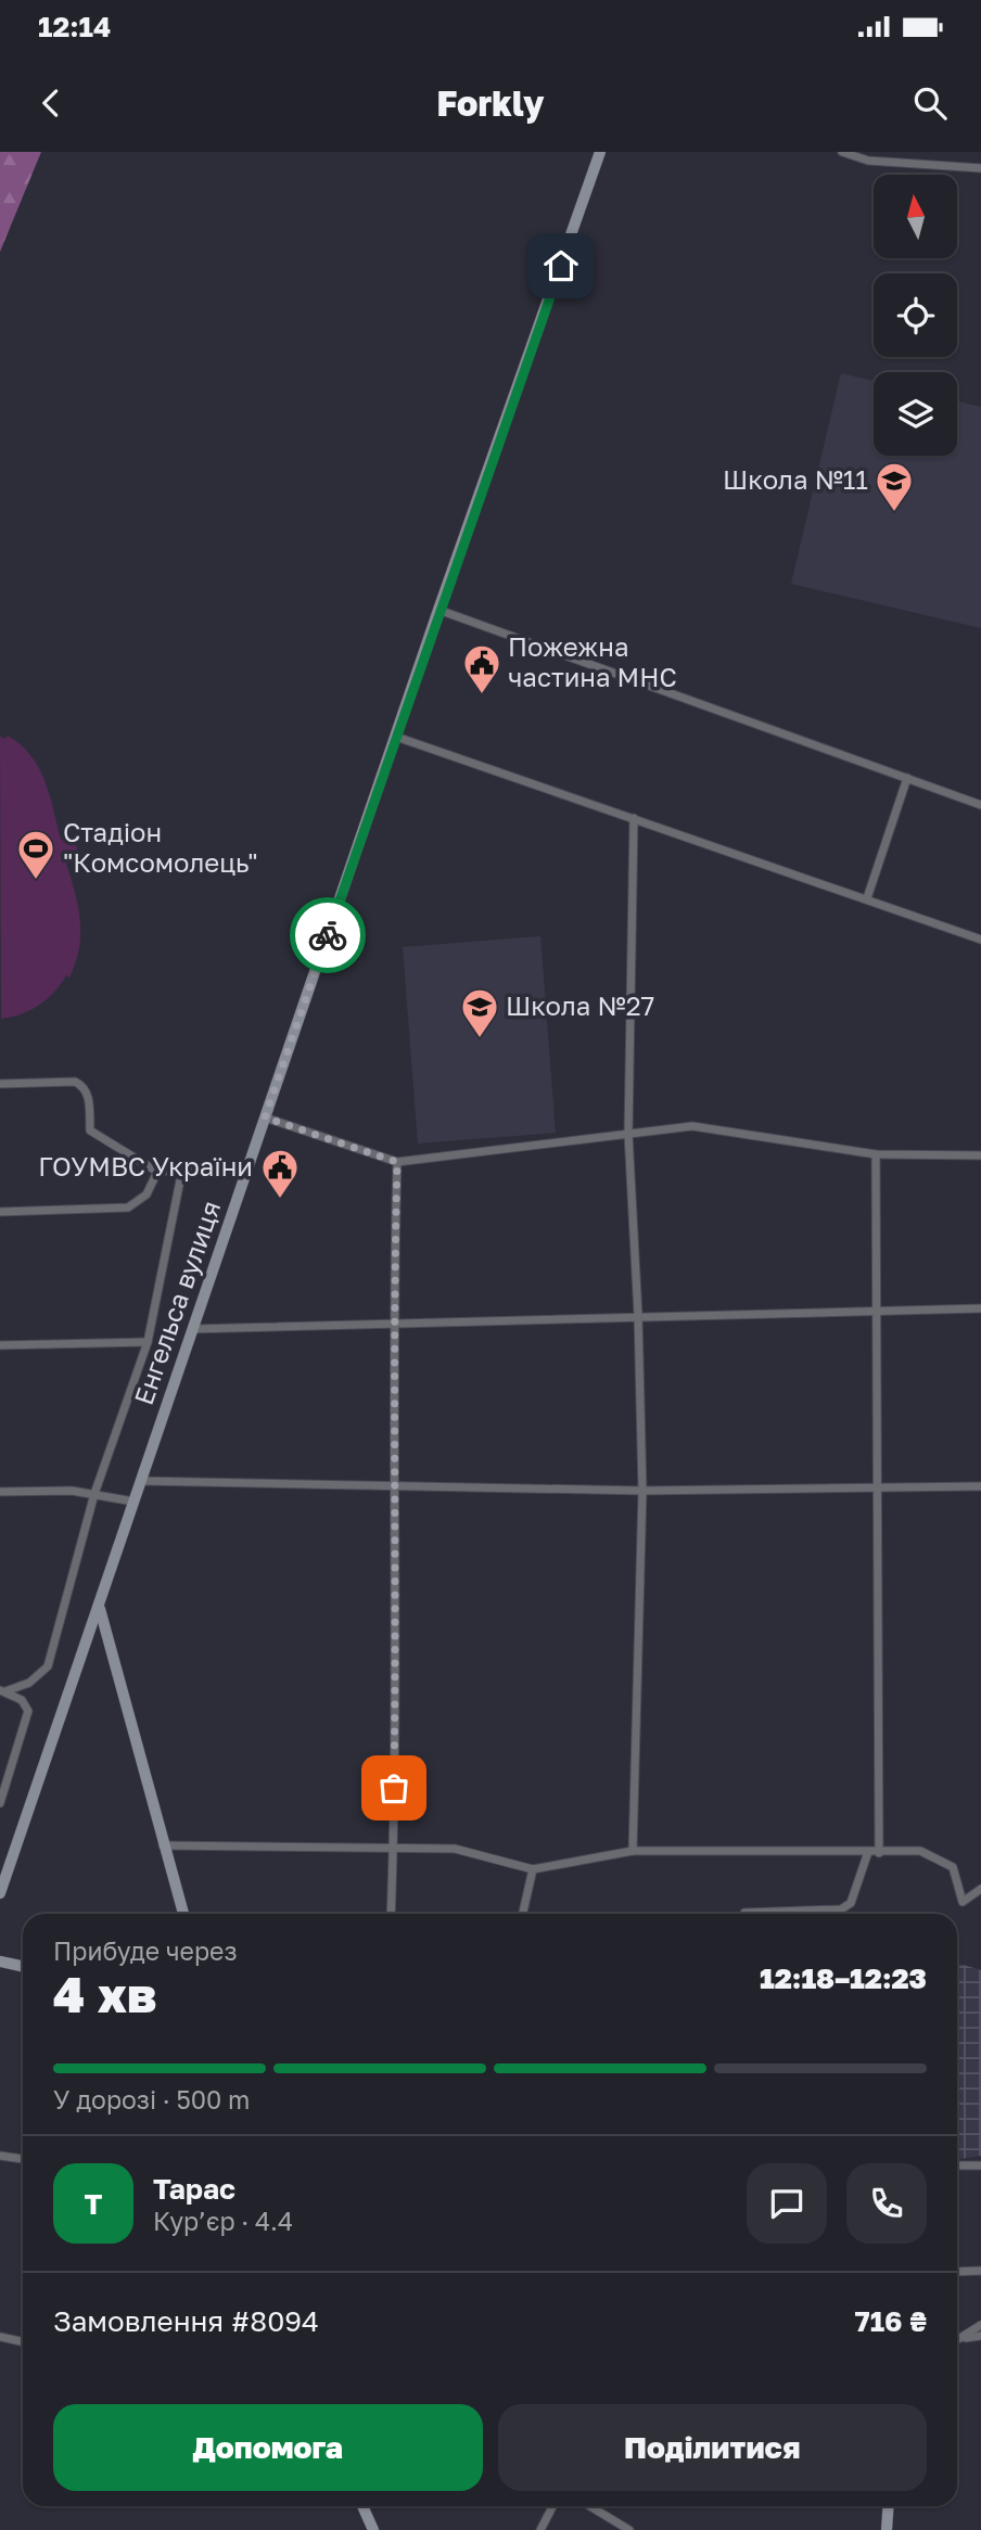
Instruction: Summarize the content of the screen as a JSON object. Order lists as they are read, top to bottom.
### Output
{
  "streets": {
    "street": ["Енгельса вулиця"]
  },
  "places": {
    "school or university": ["Школа №11", "Школа №27"],
    "public building": ["Пожежна частина МНС", "ГОУМВС України"],
    "sports": ["Стадіон \"Комсомолець\""]
  },
  "north": "top",
  "page": {
    "status": "12:14",
    "header": "Forkly",
    "heading": ["4 хв", "Прибуде через", "12:18–12:23"],
    "panel": [
      "Тарас",
      "Кур’єр · 4.4",
      "Замовлення #8094",
      "716 ₴"
    ],
    "bar": "У дорозі · 500 m",
    "round": "Т",
    "buttons": ["Допомога", "Поділитися"]
  }
}
